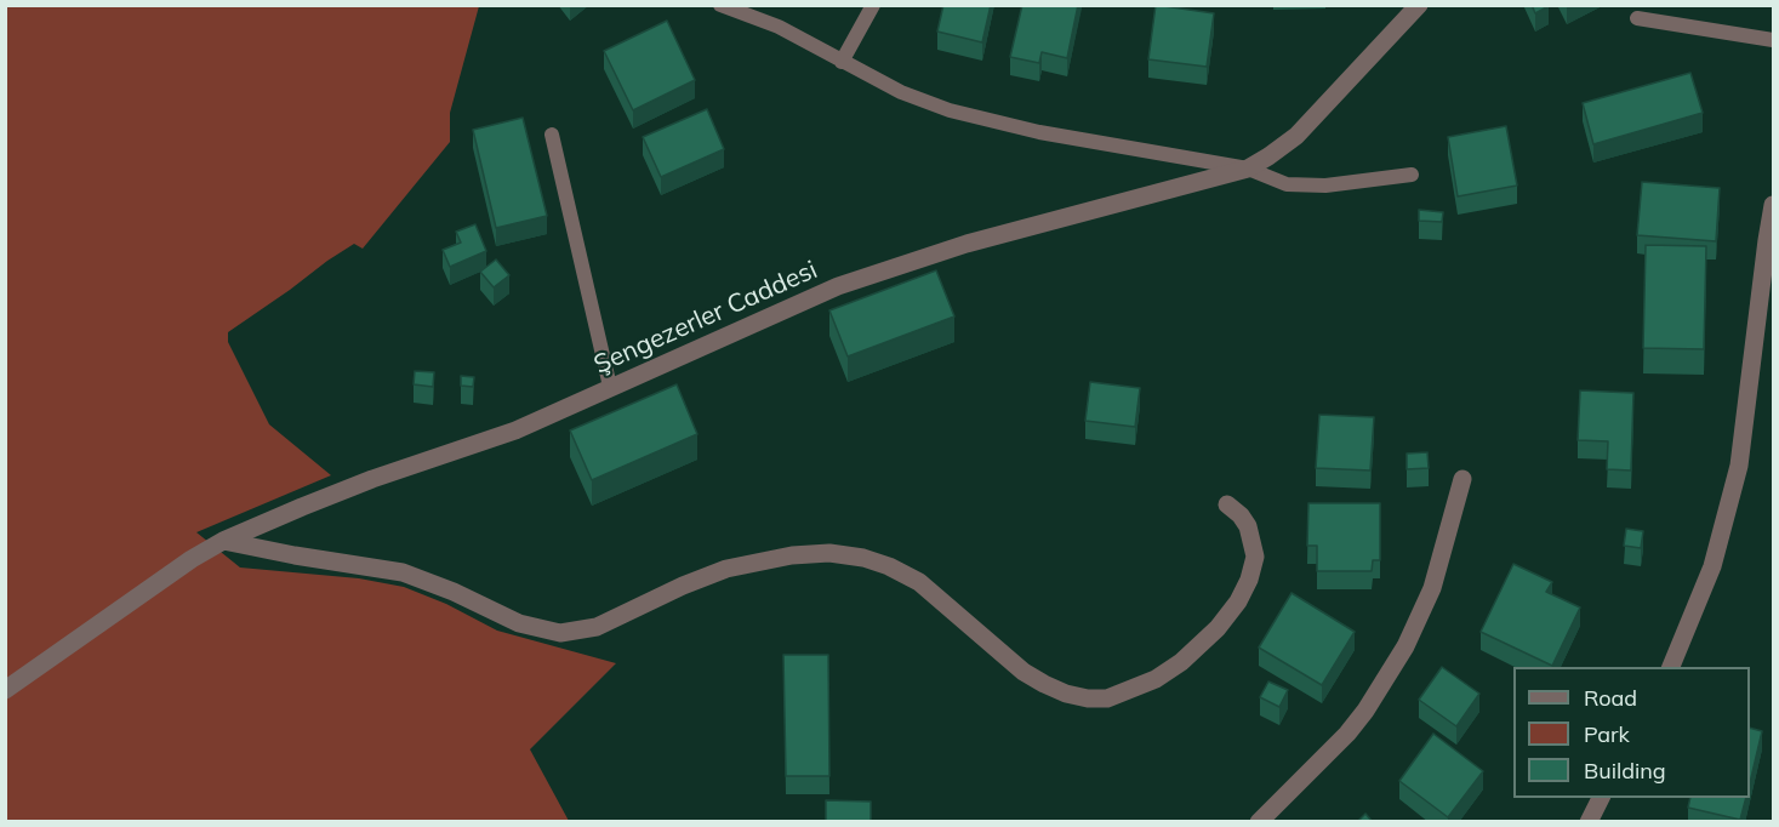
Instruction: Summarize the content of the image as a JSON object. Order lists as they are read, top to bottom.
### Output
{
  "streets": {
    "street": ["Şengezerler Caddesi"]
  },
  "legend": ["Road", "Park", "Building"]
}
